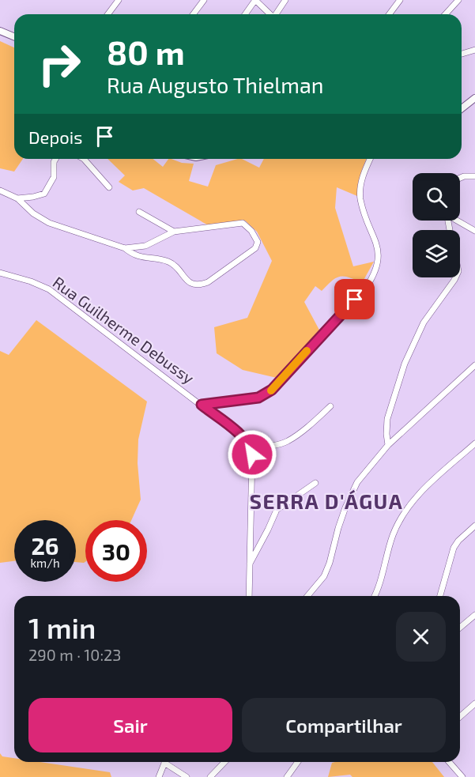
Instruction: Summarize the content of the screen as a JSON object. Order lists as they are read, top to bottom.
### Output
{
  "streets": {
    "street": ["Rua Guilherme Debussy"]
  },
  "districts": ["SERRA D'ÁGUA"],
  "page": {
    "turn": ["80 m", "Rua Augusto Thielman"],
    "then": "Depois",
    "speed": "26 km/h",
    "limit": "30",
    "heading": ["1 min", "290 m · 10:23"],
    "buttons": ["Sair", "Compartilhar"]
  }
}
